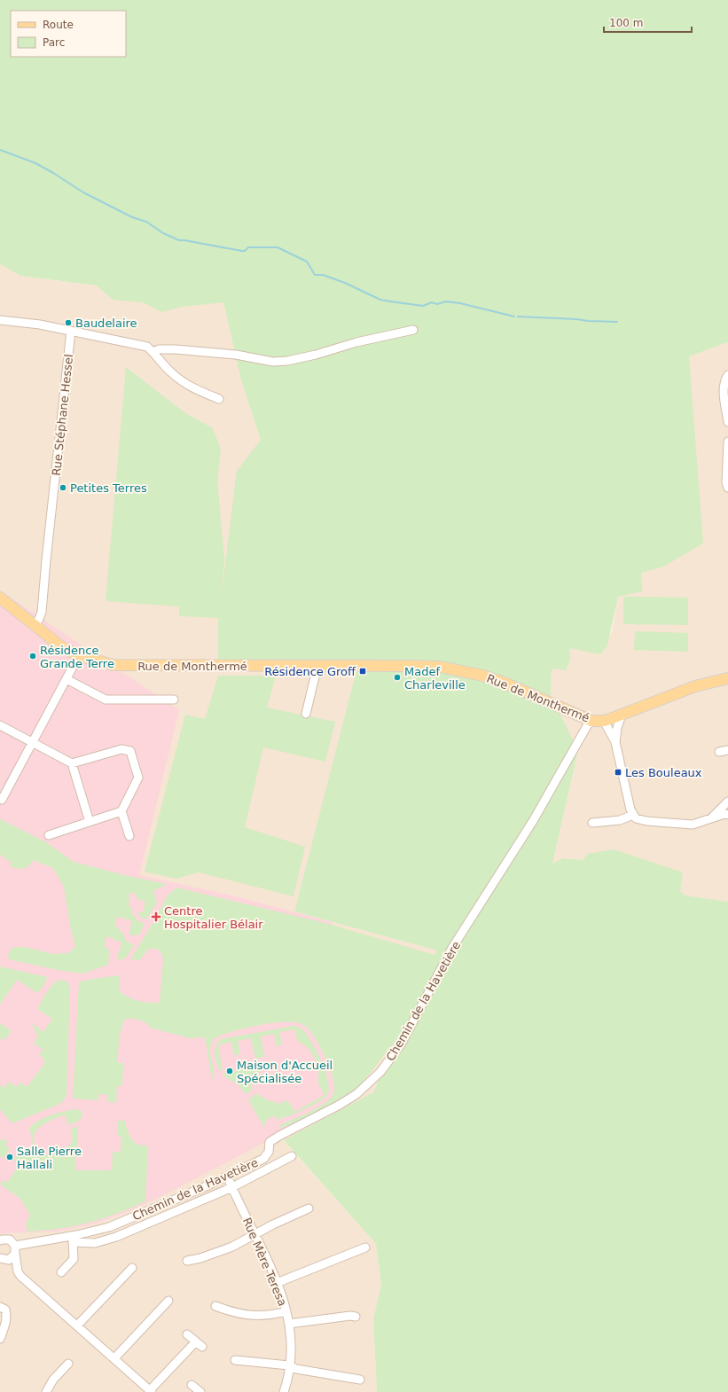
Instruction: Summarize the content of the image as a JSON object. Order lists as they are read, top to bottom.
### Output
{
  "streets": {
    "main road": ["Rue de Monthermé"],
    "street": ["Rue Stéphane Hessel", "Chemin de la Havetière", "Rue Mère Teresa"]
  },
  "crossings": [
    ["Rue Stéphane Hessel", "Rue de Monthermé"],
    ["Rue de Monthermé", "Chemin de la Havetière"],
    ["Chemin de la Havetière", "Rue Mère Teresa"]
  ],
  "places": {
    "other": [
      "Baudelaire",
      "Petites Terres",
      "Résidence Grande Terre",
      "Madef Charleville",
      "Maison d'Accueil Spécialisée",
      "Salle Pierre Hallali"
    ],
    "transit": ["Résidence Groff", "Les Bouleaux"],
    "health": ["Centre Hospitalier Bélair"]
  },
  "legend": ["Route", "Parc"],
  "scale_bar": "100 m"
}
